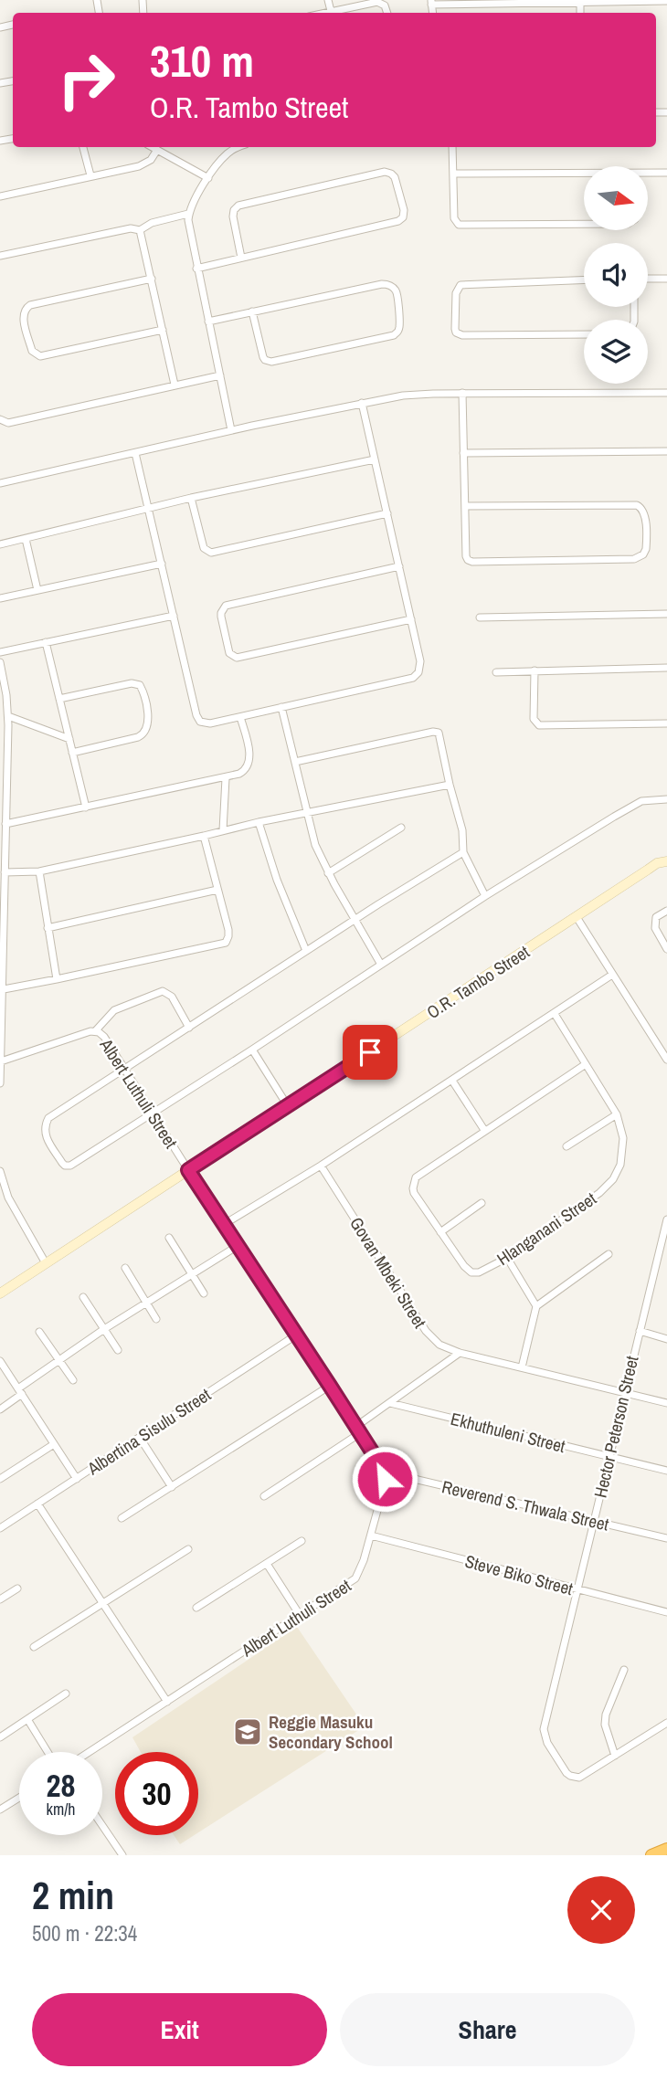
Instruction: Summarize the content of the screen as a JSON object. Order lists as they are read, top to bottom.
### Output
{
  "streets": {
    "street": [
      "O.R. Tambo Street",
      "Albert Luthuli Street",
      "Hlanganani Street",
      "Govan Mbeki Street",
      "Hector Peterson Street",
      "Albertina Sisulu Street",
      "Ekhuthuleni Street",
      "Reverend S. Thwala Street",
      "Steve Biko Street"
    ]
  },
  "crossings": [
    ["O.R. Tambo Street", "Albert Luthuli Street"],
    ["Albert Luthuli Street", "Albertina Sisulu Street"],
    ["Albert Luthuli Street", "Reverend S. Thwala Street"],
    ["Albert Luthuli Street", "Steve Biko Street"],
    ["Govan Mbeki Street", "Hector Peterson Street"],
    ["Hector Peterson Street", "Ekhuthuleni Street"],
    ["Hector Peterson Street", "Reverend S. Thwala Street"],
    ["Hector Peterson Street", "Steve Biko Street"]
  ],
  "places": {
    "school or university": ["Reggie Masuku Secondary School"]
  },
  "north": "right",
  "page": {
    "turn": ["310 m", "O.R. Tambo Street"],
    "speed": "28 km/h",
    "limit": "30",
    "heading": ["2 min", "500 m · 22:34"],
    "buttons": ["Exit", "Share"]
  }
}
